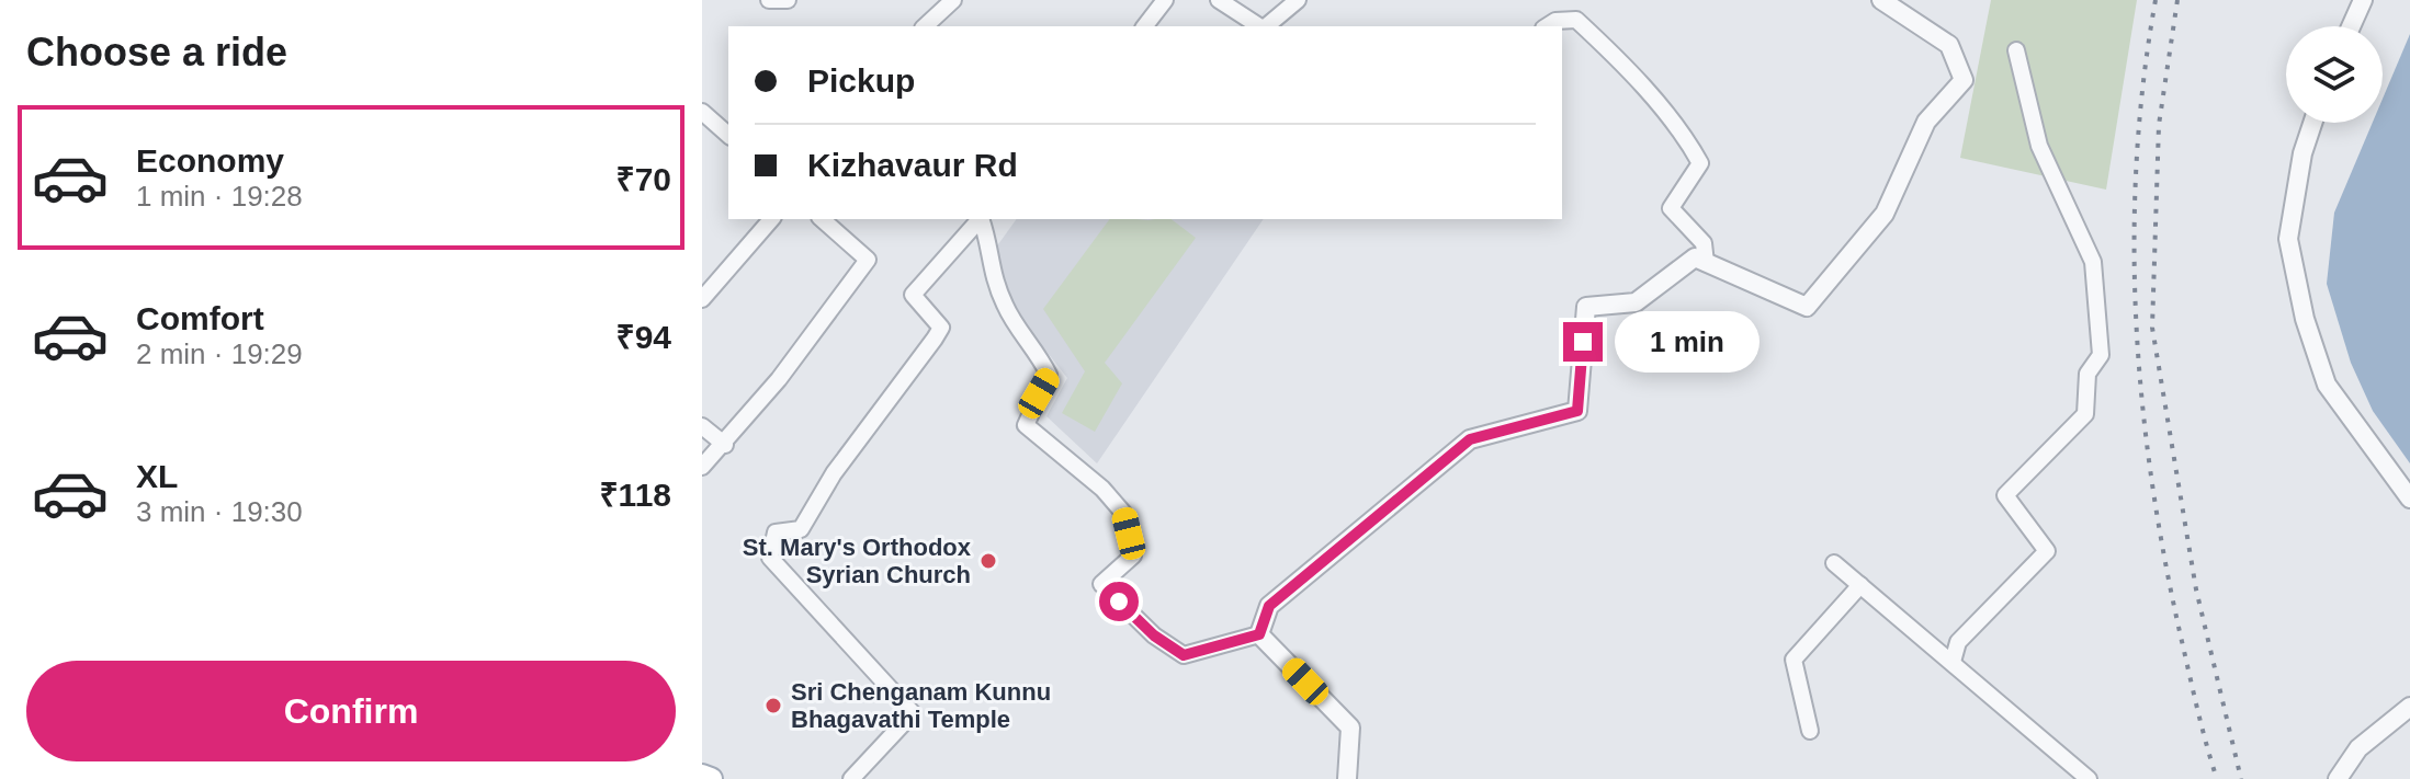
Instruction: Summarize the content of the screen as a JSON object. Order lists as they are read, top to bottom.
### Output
{
  "places": ["St. Mary's Orthodox Syrian Church", "Sri Chenganam Kunnu Bhagavathi Temple"],
  "page": {
    "heading": "Choose a ride",
    "banner": ["Pickup", "Kizhavaur Rd"],
    "list": [
      {
        "name": "Economy",
        "note": "1 min · 19:28",
        "value": "₹70"
      },
      {
        "name": "Comfort",
        "note": "2 min · 19:29",
        "value": "₹94"
      },
      {
        "name": "XL",
        "note": "3 min · 19:30",
        "value": "₹118"
      }
    ],
    "bubble": "1 min",
    "buttons": "Confirm"
  }
}
